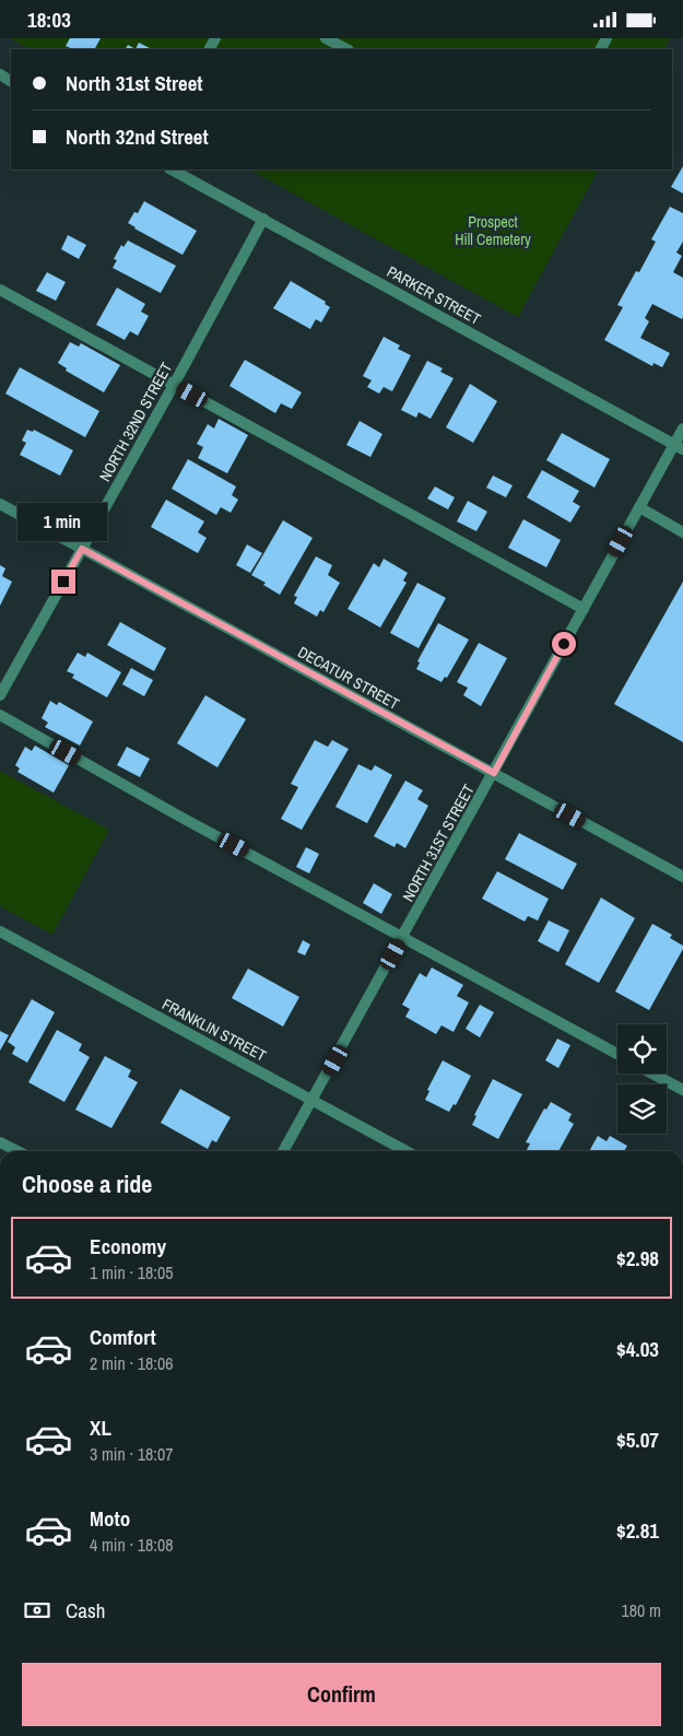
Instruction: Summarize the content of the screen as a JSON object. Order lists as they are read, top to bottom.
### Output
{
  "streets": {
    "street": [
      "PARKER STREET",
      "NORTH 32ND STREET",
      "DECATUR STREET",
      "NORTH 31ST STREET",
      "FRANKLIN STREET"
    ]
  },
  "crossings": [
    ["PARKER STREET", "NORTH 32ND STREET"],
    ["PARKER STREET", "NORTH 31ST STREET"],
    ["NORTH 32ND STREET", "DECATUR STREET"],
    ["DECATUR STREET", "NORTH 31ST STREET"],
    ["NORTH 31ST STREET", "FRANKLIN STREET"]
  ],
  "parks": ["Prospect Hill Cemetery"],
  "page": {
    "status": "18:03",
    "banner": ["North 31st Street", "North 32nd Street"],
    "bubble": "1 min",
    "heading": "Choose a ride",
    "list": [
      {
        "name": "Economy",
        "note": "1 min · 18:05",
        "value": "$2.98"
      },
      {
        "name": "Comfort",
        "note": "2 min · 18:06",
        "value": "$4.03"
      },
      {
        "name": "XL",
        "note": "3 min · 18:07",
        "value": "$5.07"
      },
      {
        "name": "Moto",
        "note": "4 min · 18:08",
        "value": "$2.81"
      }
    ],
    "pay": ["Cash", "180 m"],
    "buttons": "Confirm"
  }
}
